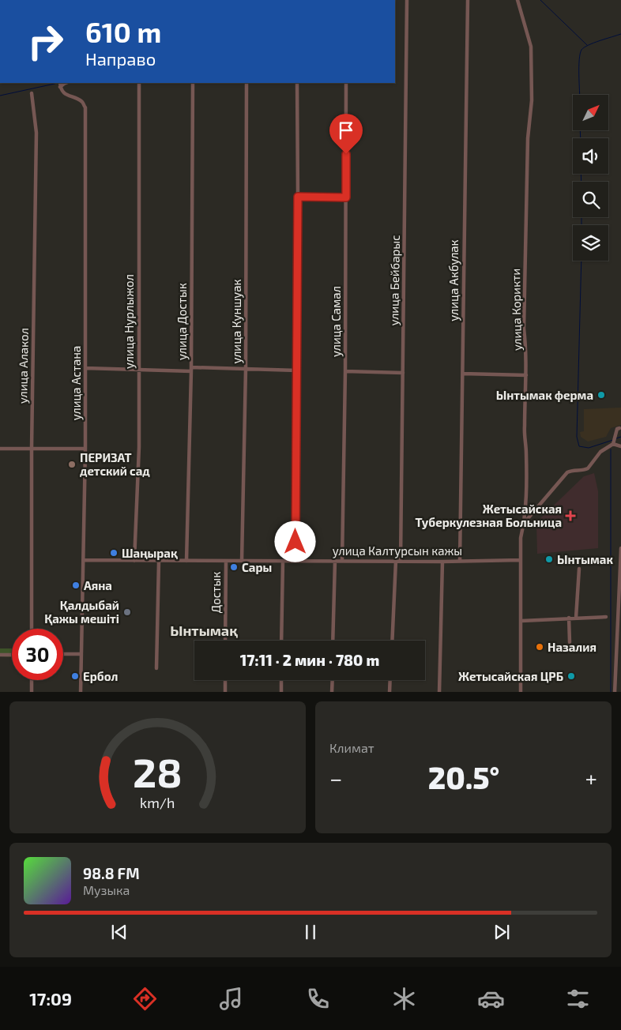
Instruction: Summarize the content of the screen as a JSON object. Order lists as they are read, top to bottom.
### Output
{
  "streets": {
    "street": [
      "улица Бейбарыс",
      "улица Акбулак",
      "улица Корикти",
      "улица Нурлыжол",
      "улица Достык",
      "улица Куншуак",
      "улица Самал",
      "улица Алакол",
      "улица Астана",
      "улица Калтурсын кажы",
      "Достык"
    ]
  },
  "crossings": [
    ["улица Бейбарыс", "улица Калтурсын кажы"],
    ["улица Акбулак", "улица Калтурсын кажы"],
    ["улица Корикти", "улица Калтурсын кажы"],
    ["улица Нурлыжол", "улица Калтурсын кажы"],
    ["улица Достык", "улица Калтурсын кажы"],
    ["улица Куншуак", "улица Калтурсын кажы"],
    ["улица Самал", "улица Калтурсын кажы"],
    ["улица Астана", "улица Калтурсын кажы"],
    ["улица Калтурсын кажы", "Достык"]
  ],
  "districts": ["Ынтымақ"],
  "places": {
    "other": [
      "Ынтымак ферма",
      "ПЕРИЗАТ детский сад",
      "Шаңырақ",
      "Ынтымак",
      "Сары",
      "Аяна",
      "Қалдыбай Қажы мешіті",
      "Назалия",
      "Ербол",
      "Жетысайская ЦРБ"
    ],
    "health": ["Жетысайская Туберкулезная Больница"]
  },
  "north": "top right",
  "page": {
    "turn": ["610 m", "Направо"],
    "limit": "30",
    "trip": "17:11 · 2 мин · 780 m",
    "tile": "Климат",
    "heat": ["−", "20.5°", "+"],
    "song": ["98.8 FM", "Музыка"],
    "tabs": "17:09",
    "gauge": ["28", "km/h"]
  }
}
